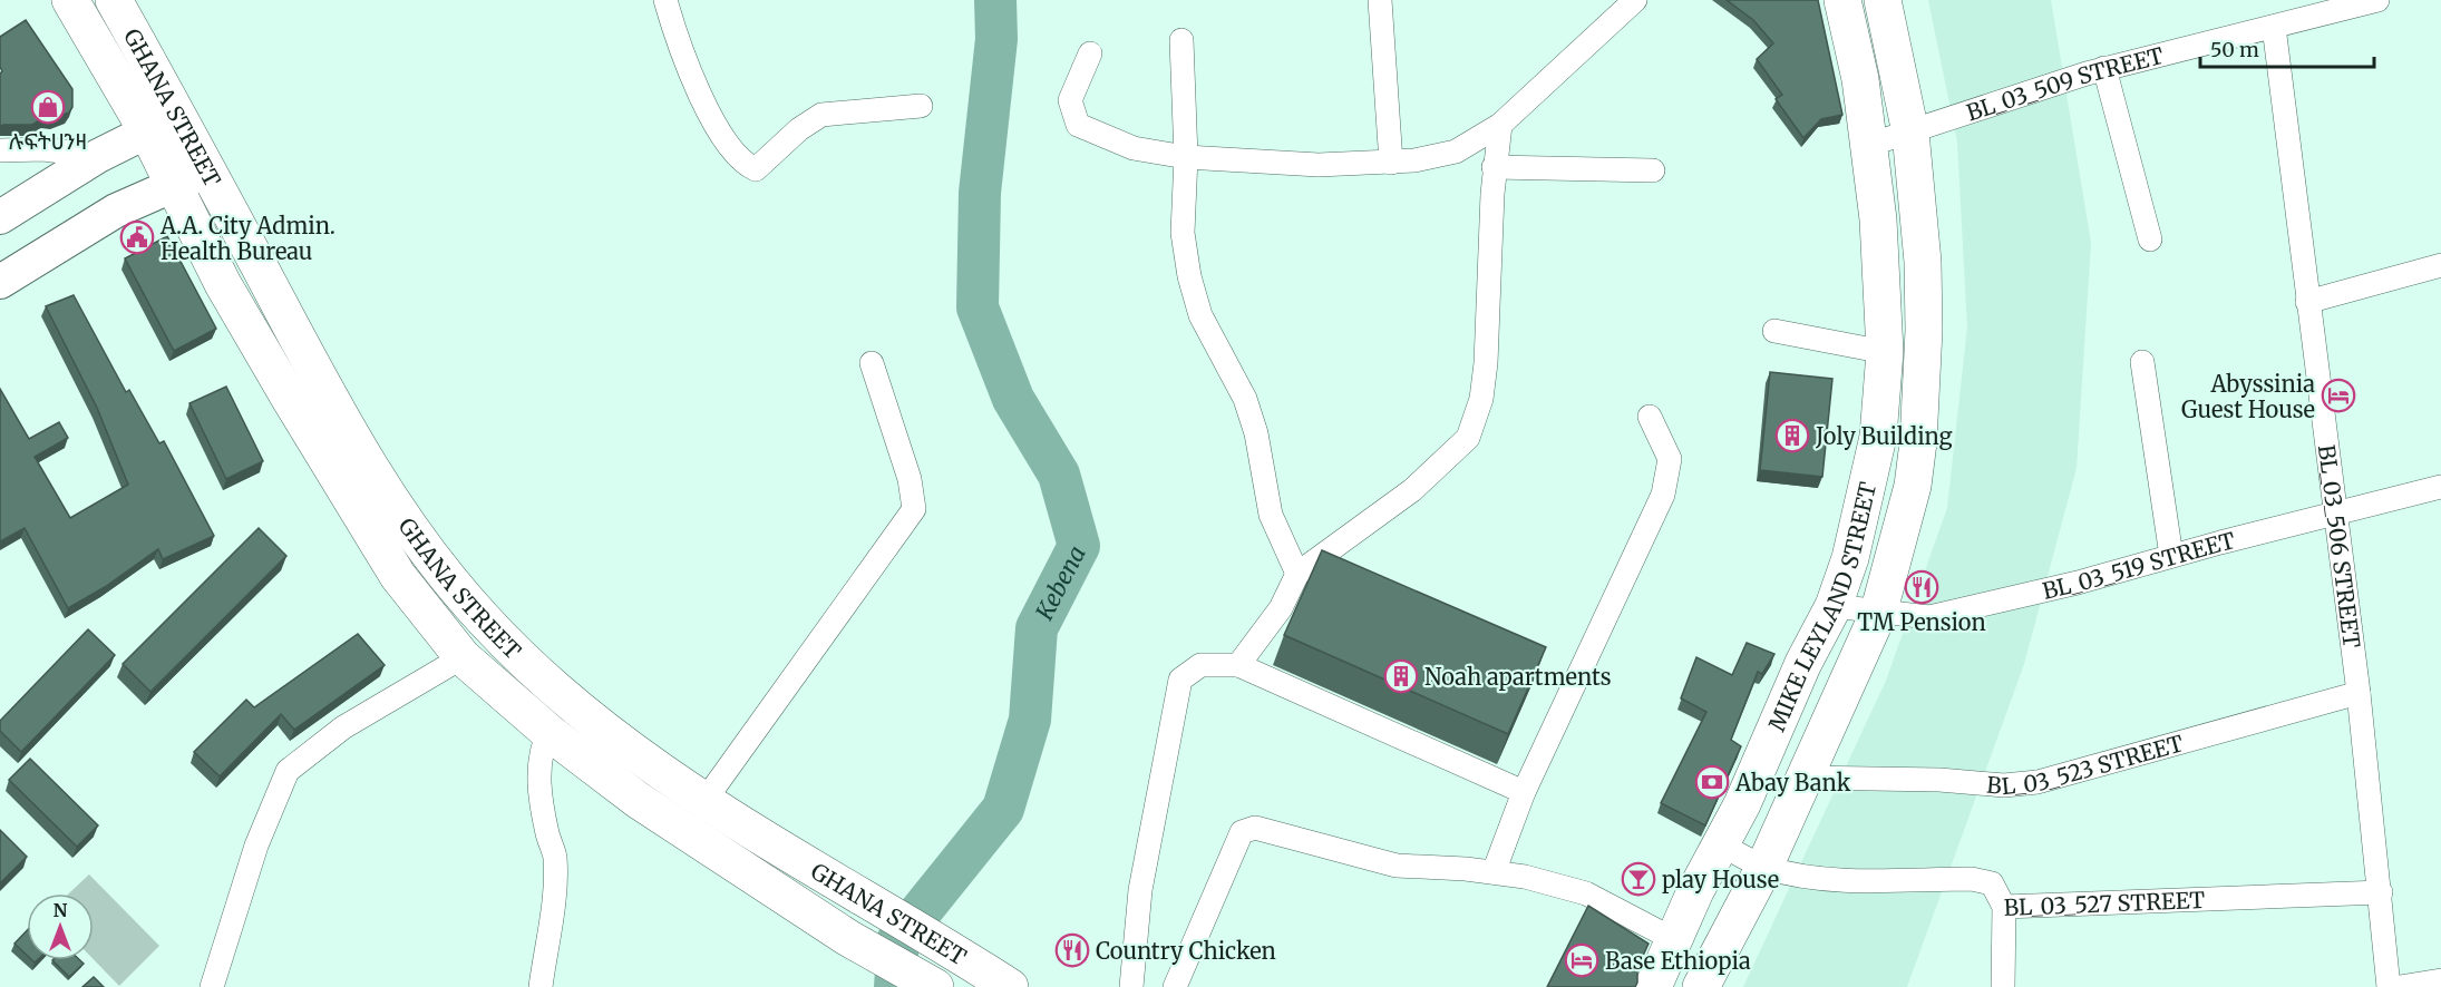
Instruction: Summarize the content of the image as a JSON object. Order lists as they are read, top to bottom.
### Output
{
  "streets": {
    "main road": ["GHANA STREET", "MIKE LEYLAND STREET"],
    "street": [
      "BL_03_509 STREET",
      "BL_03_506 STREET",
      "BL_03_519 STREET",
      "BL_03_523 STREET",
      "BL_03_527 STREET"
    ]
  },
  "crossings": [
    ["BL_03_509 STREET", "BL_03_506 STREET"],
    ["BL_03_509 STREET", "MIKE LEYLAND STREET"],
    ["BL_03_506 STREET", "BL_03_519 STREET"],
    ["BL_03_506 STREET", "BL_03_523 STREET"],
    ["BL_03_506 STREET", "BL_03_527 STREET"],
    ["BL_03_519 STREET", "MIKE LEYLAND STREET"],
    ["MIKE LEYLAND STREET", "BL_03_523 STREET"],
    ["MIKE LEYLAND STREET", "BL_03_527 STREET"]
  ],
  "water": ["Kebena"],
  "places": {
    "shop": ["ሉፍትሀንዛ"],
    "public building": ["A.A. City Admin. Health Bureau"],
    "hotel": ["Abyssinia Guest House", "Base Ethiopia"],
    "building": ["Joly Building", "Noah apartments"],
    "restaurant": ["TM Pension", "Country Chicken"],
    "bank": ["Abay Bank"],
    "bar": ["play House"]
  },
  "scale_bar": "50 m",
  "north": "top"
}
